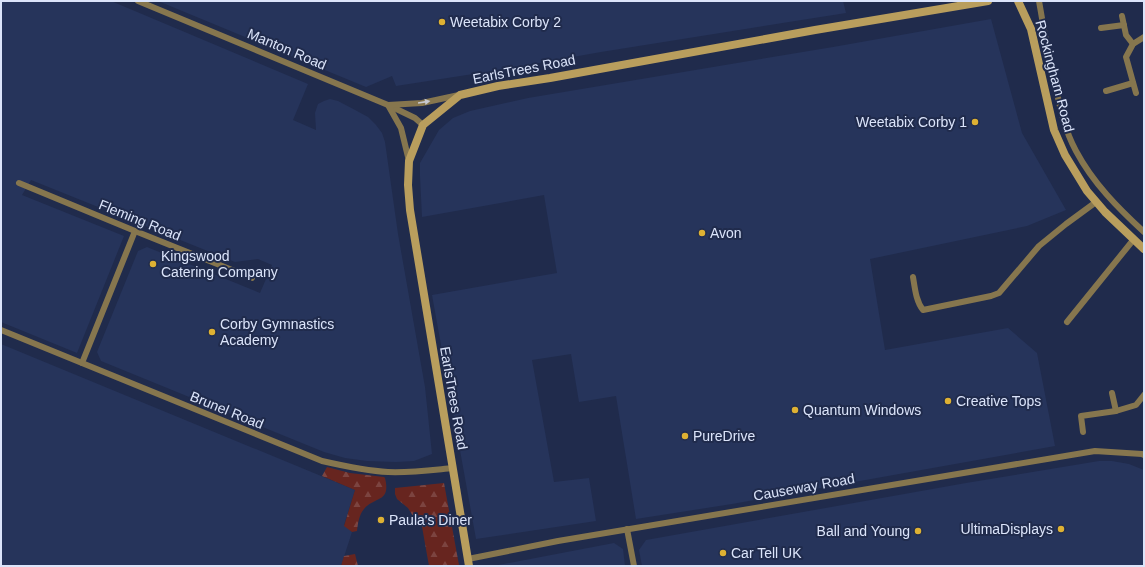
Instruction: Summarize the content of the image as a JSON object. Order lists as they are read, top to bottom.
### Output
{
  "streets": {
    "street": [
      "Manton Road",
      "EarlsTrees Road",
      "Rockingham Road",
      "Fleming Road",
      "Brunel Road",
      "Causeway Road"
    ]
  },
  "crossings": [
    ["Manton Road", "EarlsTrees Road"],
    ["EarlsTrees Road", "Brunel Road"],
    ["EarlsTrees Road", "Causeway Road"]
  ],
  "places": [
    "Weetabix Corby 2",
    "Weetabix Corby 1",
    "Avon",
    "Kingswood Catering Company",
    "Corby Gymnastics Academy",
    "Creative Tops",
    "Quantum Windows",
    "PureDrive",
    "Paula's Diner",
    "UltimaDisplays",
    "Ball and Young",
    "Car Tell UK"
  ]
}
